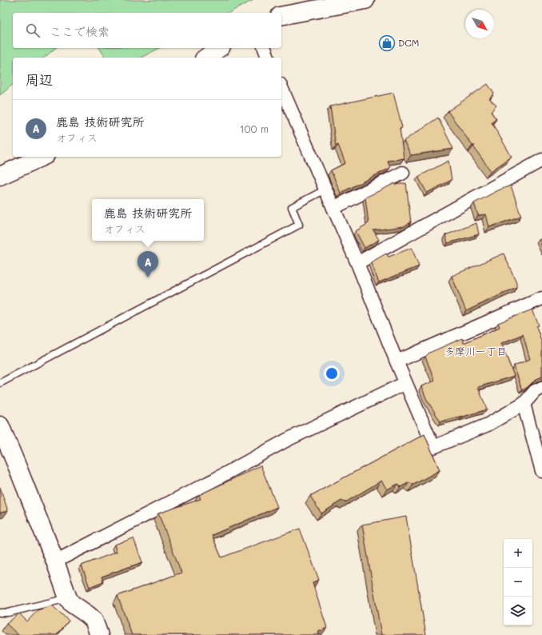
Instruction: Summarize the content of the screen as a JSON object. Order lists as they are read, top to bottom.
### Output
{
  "districts": ["多摩川一丁目"],
  "places": {
    "shop": ["DCM"]
  },
  "north": "bottom right",
  "page": {
    "search": "ここで検索",
    "heading": "周辺",
    "list": [
      {
        "mark": "A",
        "name": "鹿島 技術研究所",
        "note": "オフィス",
        "value": "100 m"
      }
    ],
    "popup": ["鹿島 技術研究所", "オフィス"],
    "pins": "A",
    "map_buttons": ["+", "−"]
  }
}
